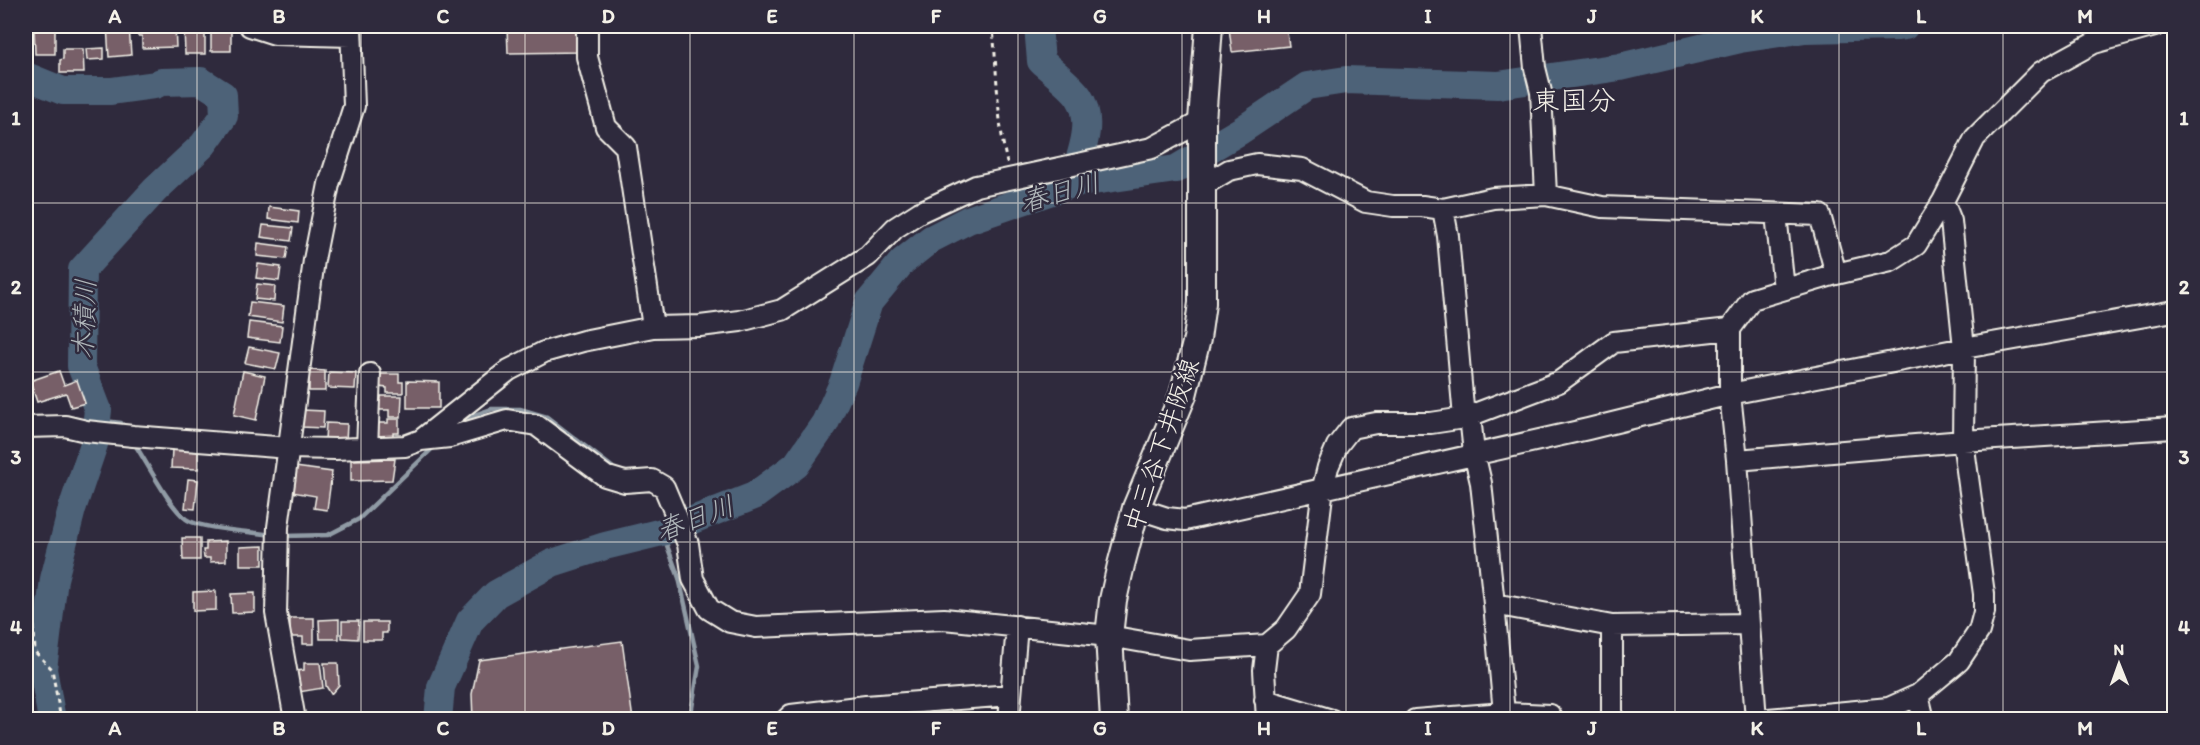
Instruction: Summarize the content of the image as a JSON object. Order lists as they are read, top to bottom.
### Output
{
  "streets": {
    "main road": ["中三谷下井阪線"]
  },
  "districts": ["東国分"],
  "water": ["春日川", "木積川"],
  "north": "top",
  "grid": {
    "columns": [
      "A",
      "B",
      "C",
      "D",
      "E",
      "F",
      "G",
      "H",
      "I",
      "J",
      "K",
      "L",
      "M"
    ],
    "rows": [
      "1",
      "2",
      "3",
      "4"
    ]
  }
}
